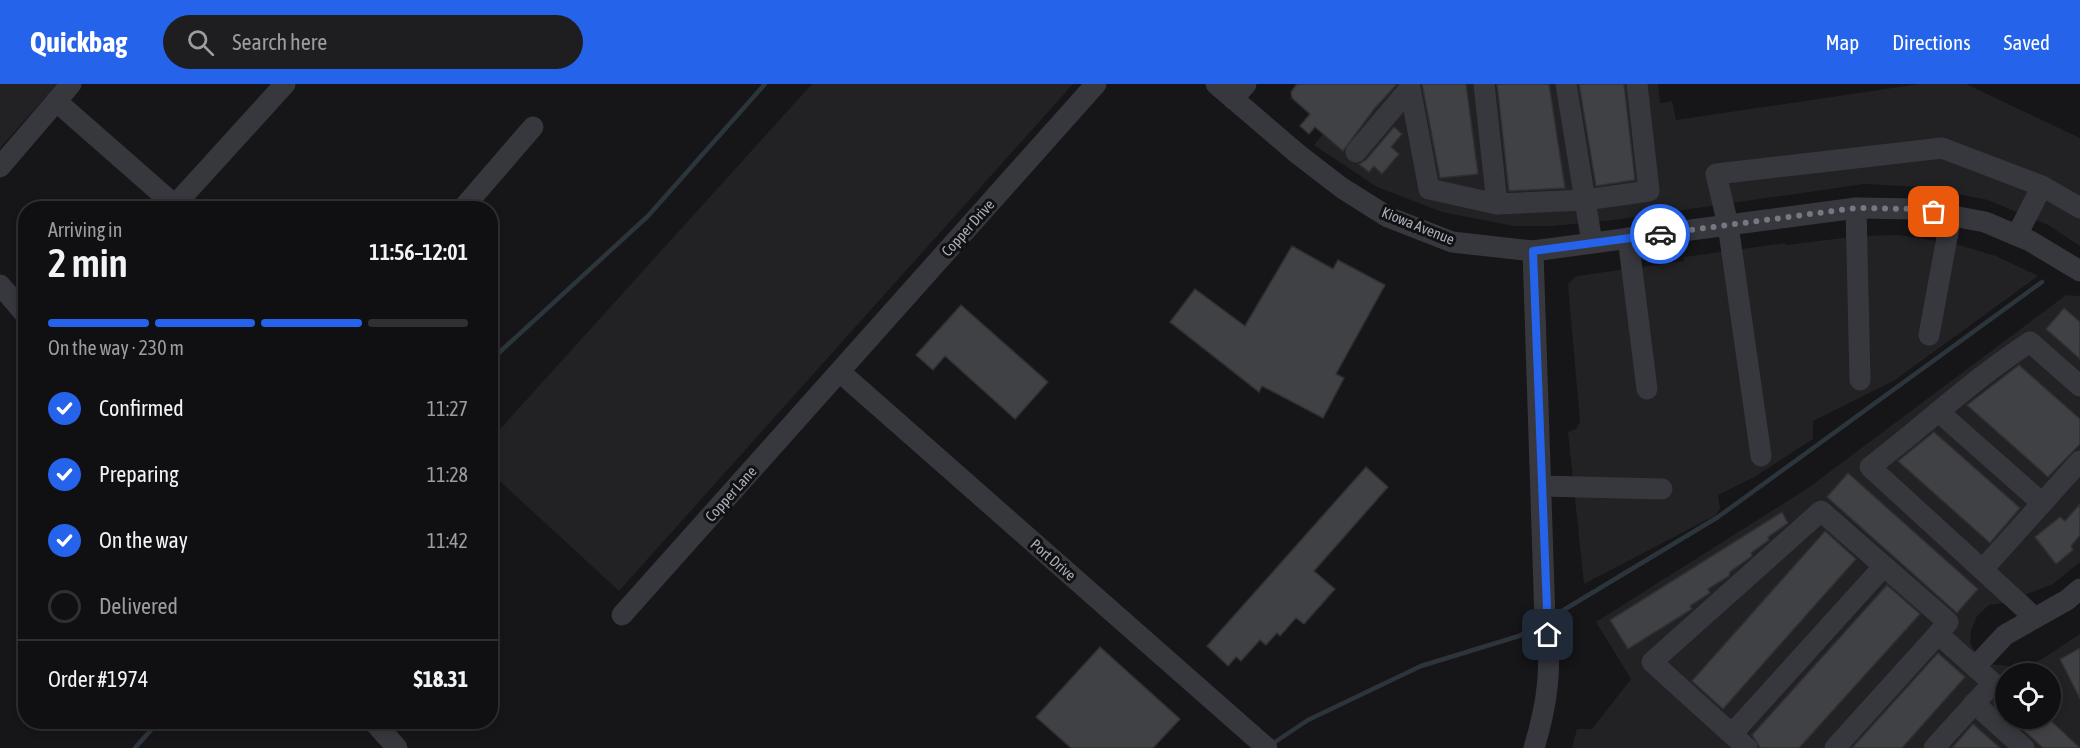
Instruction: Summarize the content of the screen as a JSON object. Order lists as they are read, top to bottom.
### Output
{
  "streets": {
    "street": [
      "Kiowa Avenue",
      "Copper Drive",
      "Copper Lane",
      "Port Drive"
    ]
  },
  "crossings": [
    ["Copper Drive", "Copper Lane"],
    ["Copper Drive", "Port Drive"],
    ["Copper Lane", "Port Drive"]
  ],
  "page": {
    "header": "Quickbag",
    "search": "Search here",
    "nav": ["Map", "Directions", "Saved"],
    "heading": ["2 min", "Arriving in", "11:56–12:01"],
    "panel": ["Order #1974", "$18.31"],
    "bar": "On the way · 230 m",
    "list": [
      ["Confirmed", "11:27"],
      ["Preparing", "11:28"],
      ["On the way", "11:42"],
      "Delivered"
    ]
  }
}
